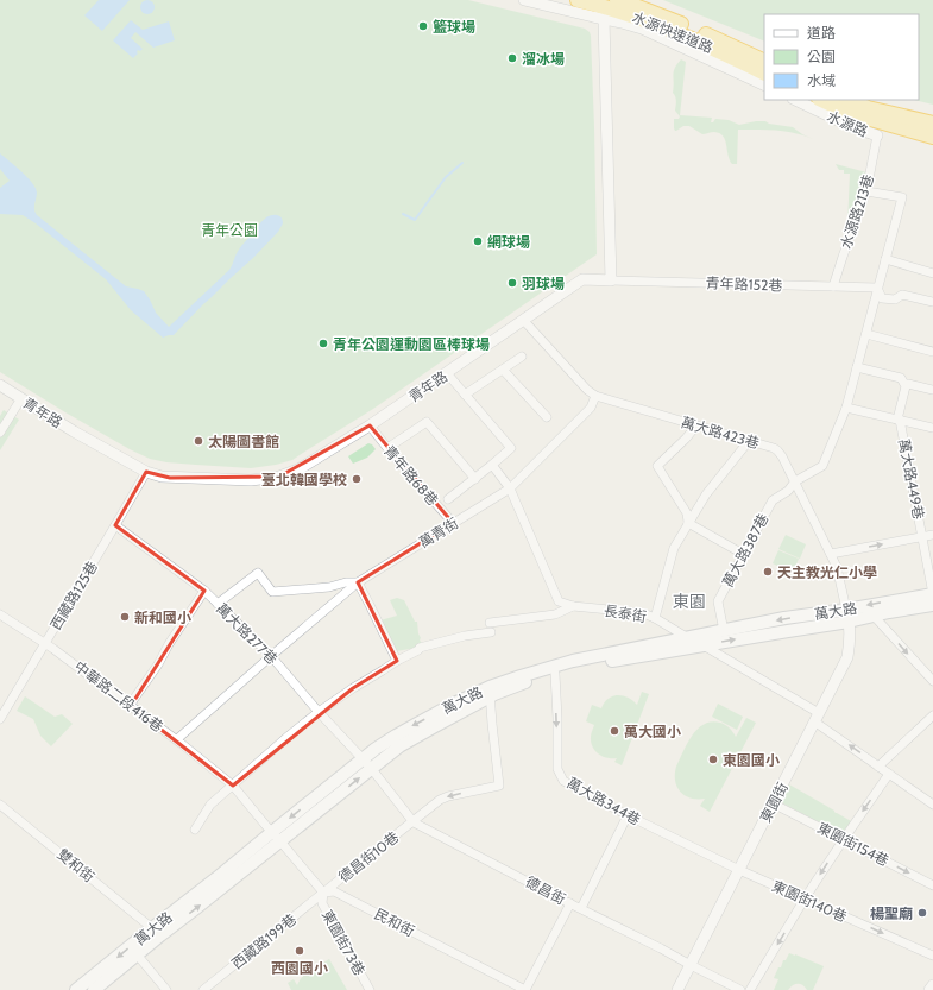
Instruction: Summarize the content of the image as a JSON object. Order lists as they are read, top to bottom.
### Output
{
  "streets": {
    "highway": ["水源快速道路"],
    "main road": ["萬大路"],
    "street": [
      "水源路",
      "水源路213巷",
      "青年路152巷",
      "青年路",
      "萬大路423巷",
      "青年路68巷",
      "萬大路449巷",
      "萬青街",
      "萬大路387巷",
      "西藏路125巷",
      "長泰街",
      "萬大路277巷",
      "中華路二段416巷",
      "萬大路344巷",
      "東園街",
      "東園街154巷",
      "德昌街10巷",
      "雙和街",
      "德昌街",
      "東園街140巷",
      "民和街",
      "西藏路199巷",
      "東園街73巷"
    ]
  },
  "crossings": [
    ["水源路", "水源路213巷"],
    ["水源路213巷", "青年路152巷"],
    ["水源路213巷", "萬大路387巷"],
    ["青年路152巷", "青年路"],
    ["青年路152巷", "萬大路387巷"],
    ["青年路", "萬大路423巷"],
    ["青年路", "青年路68巷"],
    ["青年路", "西藏路125巷"],
    ["萬大路423巷", "萬青街"],
    ["萬大路423巷", "萬大路387巷"],
    ["萬大路423巷", "萬大路"],
    ["萬大路423巷", "東園街"],
    ["青年路68巷", "萬青街"],
    ["萬大路449巷", "萬大路"],
    ["萬青街", "萬大路277巷"],
    ["萬青街", "中華路二段416巷"],
    ["萬大路387巷", "萬大路"],
    ["西藏路125巷", "萬大路277巷"],
    ["西藏路125巷", "中華路二段416巷"],
    ["萬大路", "長泰街"],
    ["萬大路", "萬大路277巷"],
    ["萬大路", "中華路二段416巷"],
    ["萬大路", "萬大路344巷"],
    ["萬大路", "東園街"],
    ["萬大路", "德昌街10巷"],
    ["萬大路", "雙和街"],
    ["萬大路", "德昌街"],
    ["長泰街", "東園街"],
    ["萬大路277巷", "德昌街"],
    ["萬大路344巷", "東園街"],
    ["萬大路344巷", "東園街140巷"],
    ["東園街", "東園街154巷"],
    ["東園街", "德昌街"],
    ["東園街", "東園街140巷"],
    ["德昌街10巷", "德昌街"],
    ["德昌街10巷", "民和街"],
    ["德昌街10巷", "西藏路199巷"],
    ["德昌街10巷", "東園街73巷"],
    ["民和街", "西藏路199巷"],
    ["民和街", "東園街73巷"],
    ["西藏路199巷", "東園街73巷"]
  ],
  "one_way": ["萬大路344巷", "東園街154巷", "東園街140巷"],
  "districts": ["東園"],
  "parks": ["青年公園"],
  "places": [
    "籃球場",
    "溜冰場",
    "網球場",
    "羽球場",
    "青年公園運動園區棒球場",
    "太陽圖書館",
    "臺北韓國學校",
    "天主教光仁小學",
    "新和國小",
    "萬大國小",
    "東園國小",
    "楊聖廟",
    "西園國小"
  ],
  "legend": ["道路", "公園", "水域"]
}
